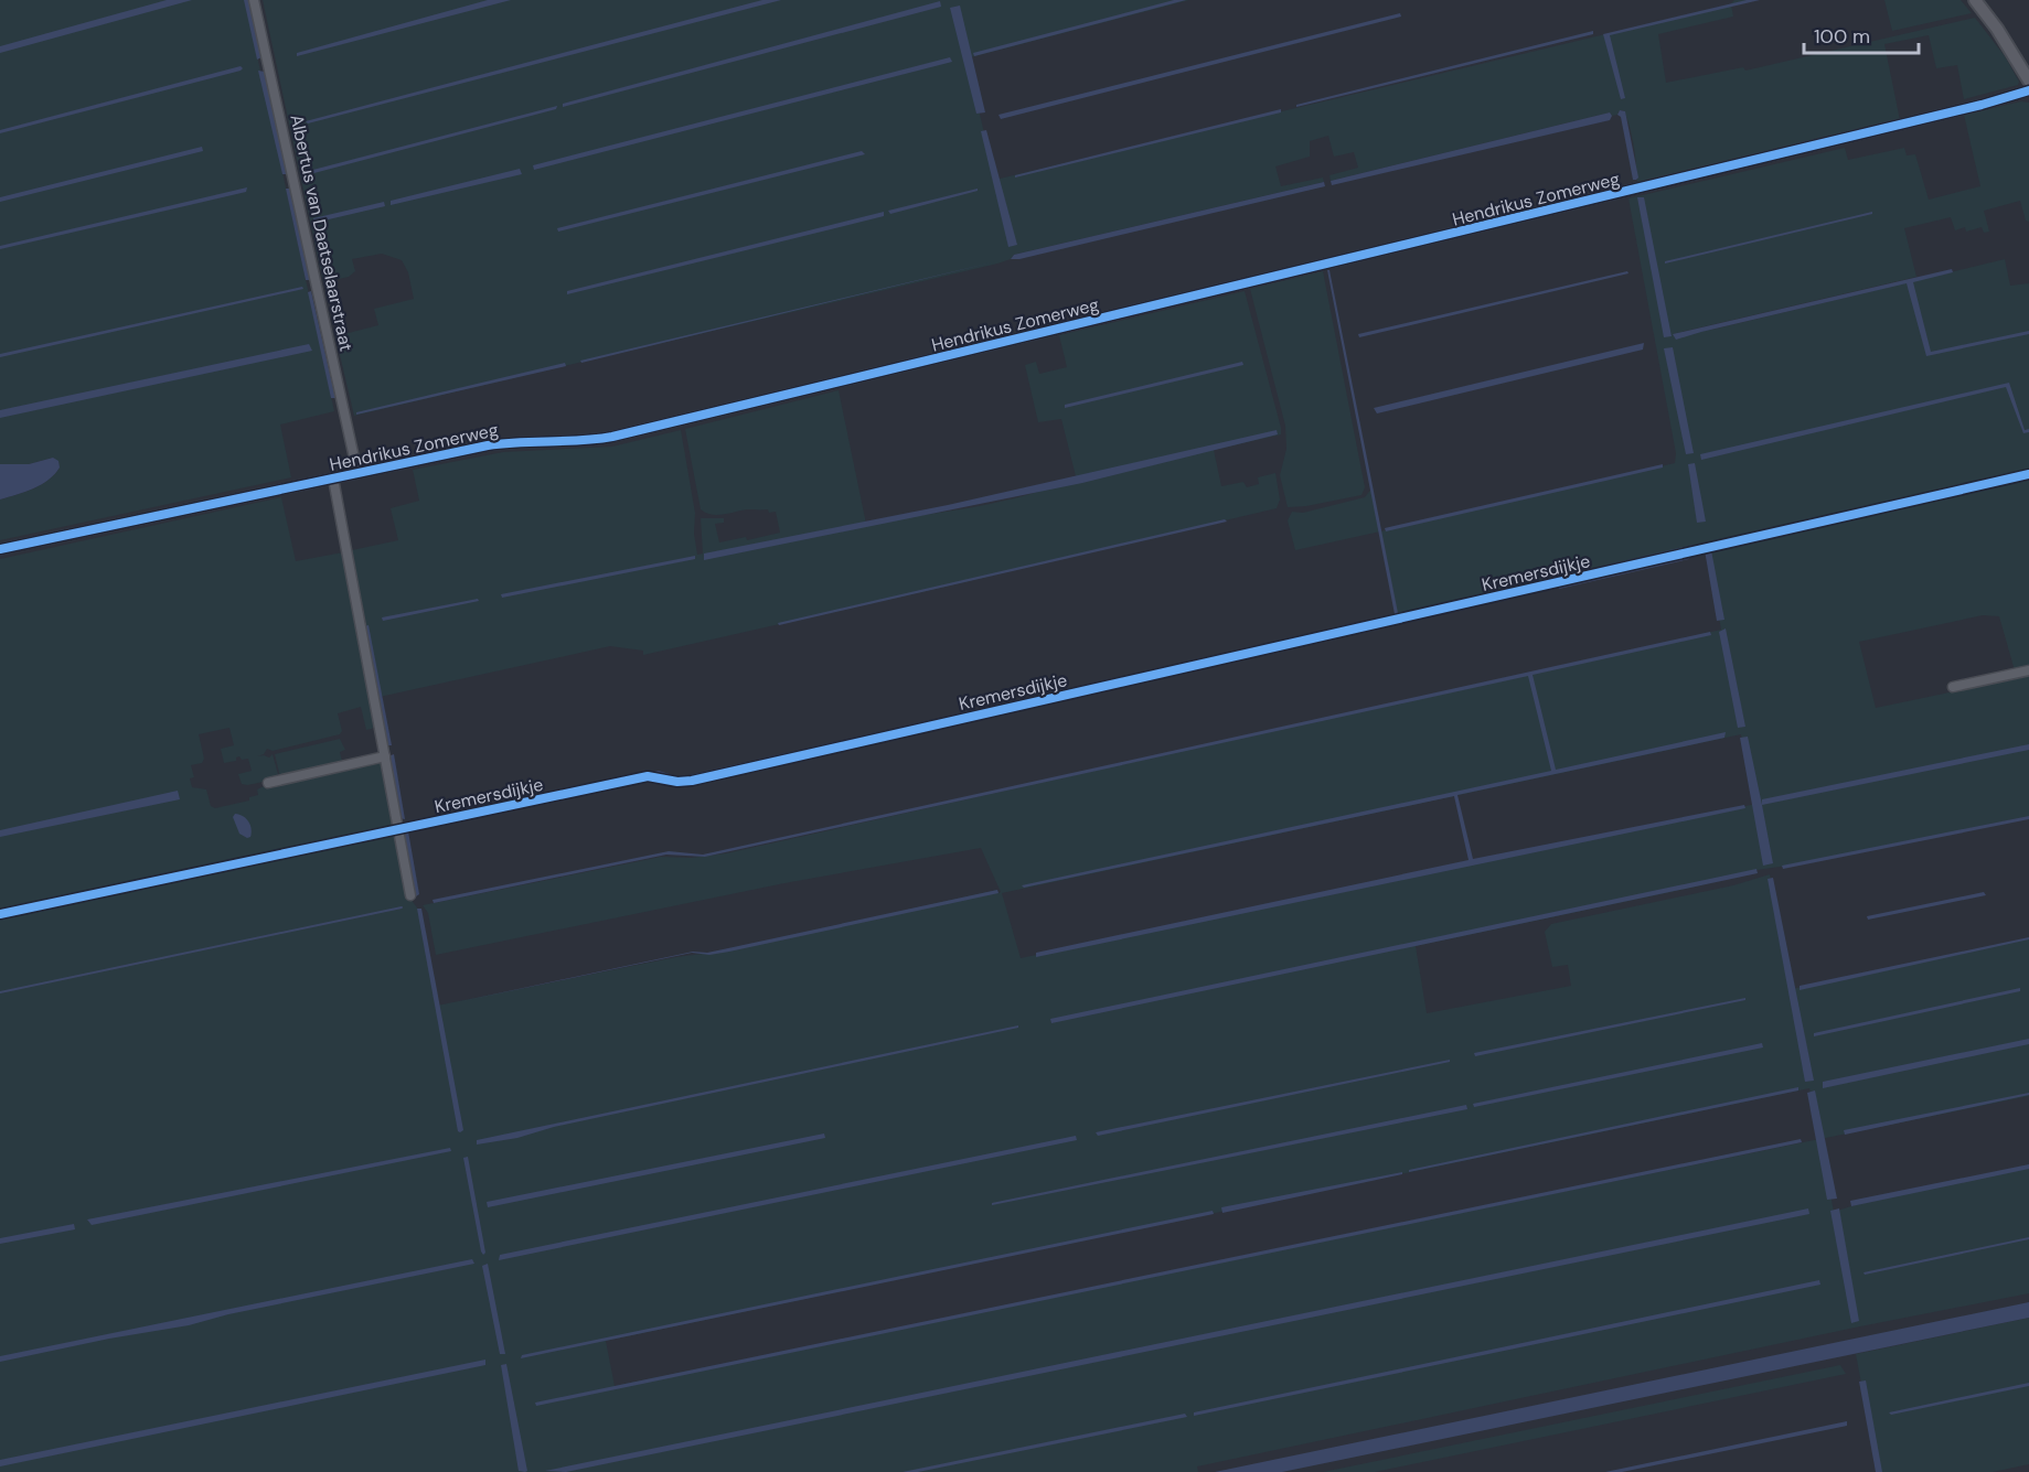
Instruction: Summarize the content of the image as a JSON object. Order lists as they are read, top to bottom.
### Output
{
  "streets": {
    "street": ["Hendrikus Zomerweg", "Albertus van Daatselaarstraat"],
    "cycle path": ["Kremersdijkje"]
  },
  "crossings": [
    ["Hendrikus Zomerweg", "Albertus van Daatselaarstraat"]
  ],
  "scale_bar": "100 m"
}
